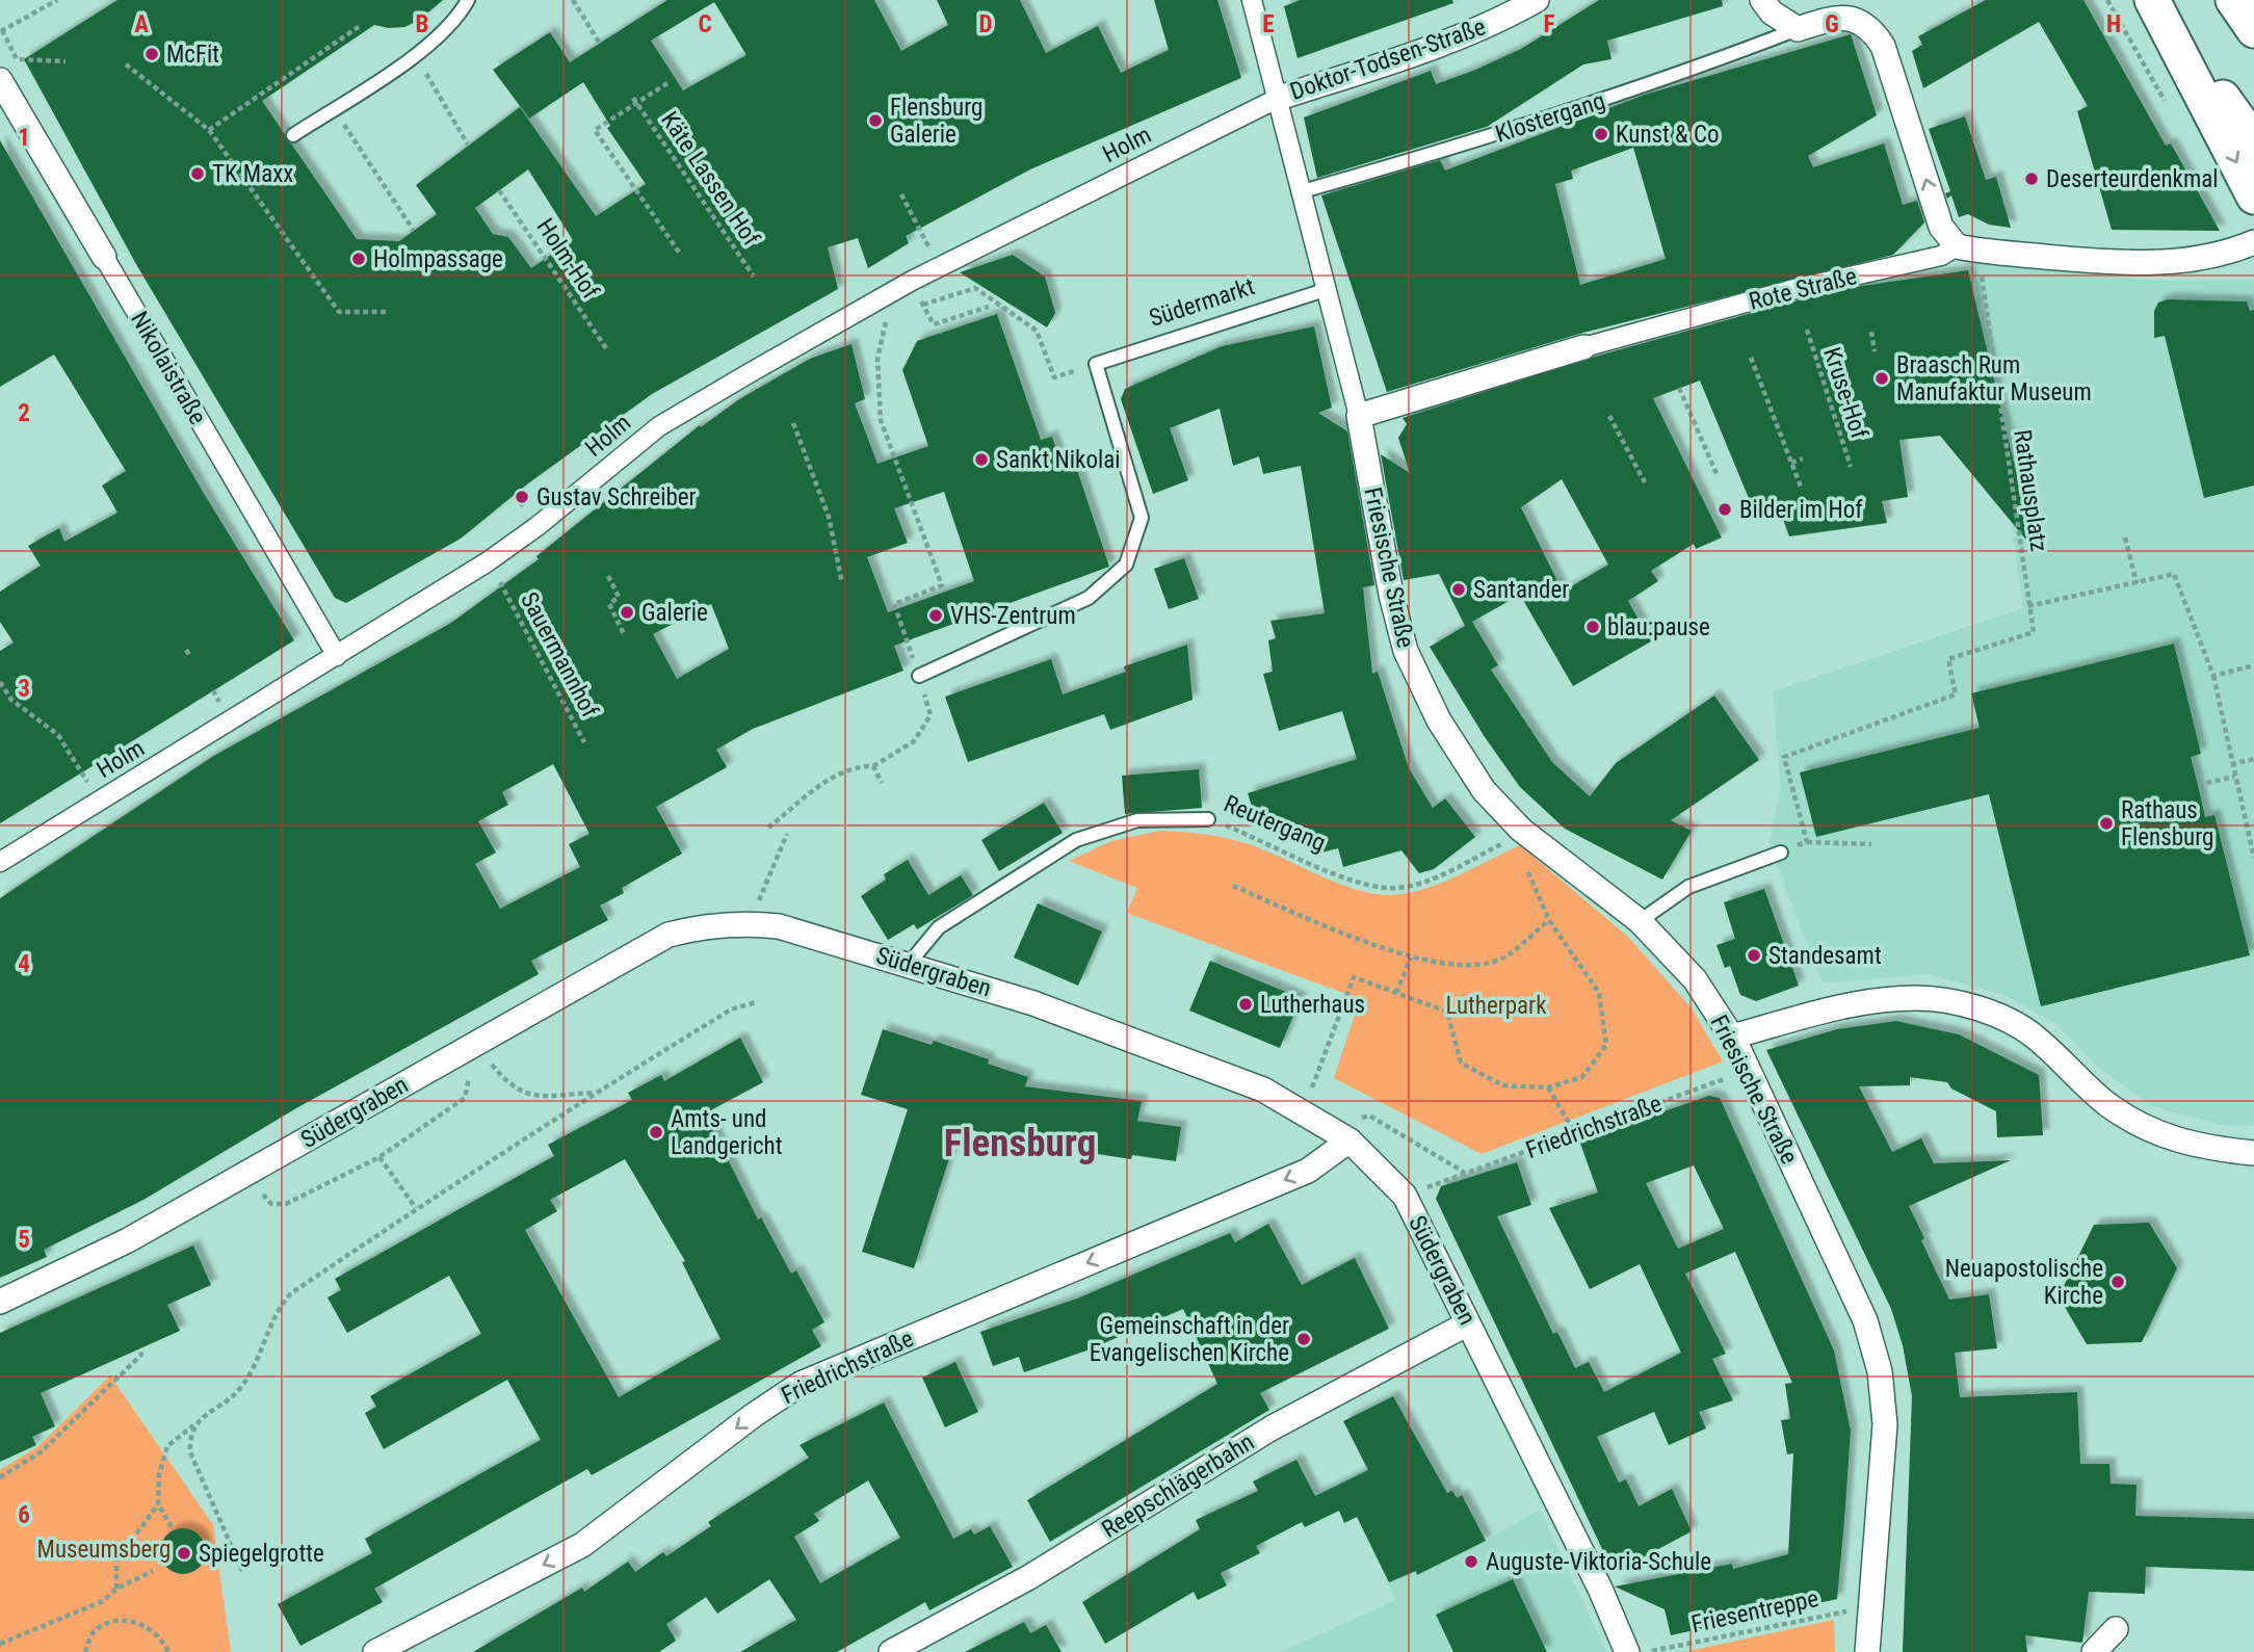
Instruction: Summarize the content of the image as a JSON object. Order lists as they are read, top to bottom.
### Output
{
  "streets": {
    "street": [
      "Doktor-Todsen-Straße",
      "Klostergang",
      "Holm",
      "Rote Straße",
      "Nikolaistraße",
      "Friesische Straße",
      "Südergraben",
      "Friedrichstraße",
      "Reepschlägerbahn"
    ],
    "lane": ["Südermarkt", "Reutergang"],
    "path": [
      "Käte Lassen Hof",
      "Holm-Hof",
      "Kruse-Hof",
      "Rathausplatz",
      "Sauermannhof",
      "Friesentreppe"
    ]
  },
  "crossings": [
    ["Doktor-Todsen-Straße", "Holm"],
    ["Klostergang", "Rote Straße"],
    ["Klostergang", "Rathausplatz"],
    ["Holm", "Nikolaistraße"],
    ["Rote Straße", "Rathausplatz"],
    ["Rote Straße", "Friesische Straße"],
    ["Friesische Straße", "Reutergang"],
    ["Friesische Straße", "Friedrichstraße"],
    ["Friesische Straße", "Friesentreppe"],
    ["Reutergang", "Südergraben"],
    ["Südergraben", "Friedrichstraße"],
    ["Südergraben", "Reepschlägerbahn"]
  ],
  "one_way": ["Friedrichstraße"],
  "districts": ["Flensburg"],
  "parks": ["Lutherpark", "Museumsberg"],
  "places": [
    "McFit",
    "Flensburg Galerie",
    "Kunst & Co",
    "TK Maxx",
    "Deserteurdenkmal",
    "Holmpassage",
    "Braasch Rum Manufaktur Museum",
    "Sankt Nikolai",
    "Gustav Schreiber",
    "Bilder im Hof",
    "Santander",
    "Galerie",
    "VHS-Zentrum",
    "blau:pause",
    "Rathaus Flensburg",
    "Standesamt",
    "Lutherhaus",
    "Amts- und Landgericht",
    "Neuapostolische Kirche",
    "Gemeinschaft in der Evangelischen Kirche",
    "Spiegelgrotte",
    "Auguste-Viktoria-Schule"
  ],
  "grid": {
    "columns": [
      "A",
      "B",
      "C",
      "D",
      "E",
      "F",
      "G",
      "H"
    ],
    "rows": [
      "1",
      "2",
      "3",
      "4",
      "5",
      "6"
    ]
  }
}
